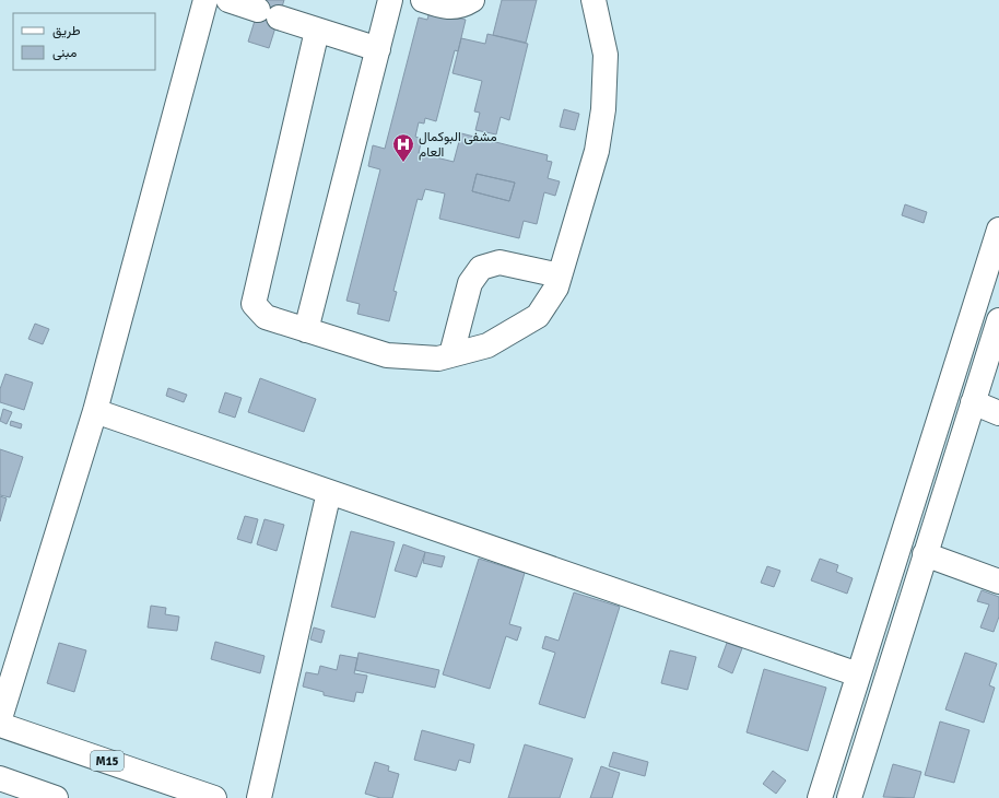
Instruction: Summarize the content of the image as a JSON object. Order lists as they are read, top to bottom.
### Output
{
  "streets": {
    "main road": ["M15"]
  },
  "places": {
    "hospital": ["مشفى البوكمال العام"]
  },
  "legend": ["طريق", "مبنى"]
}
